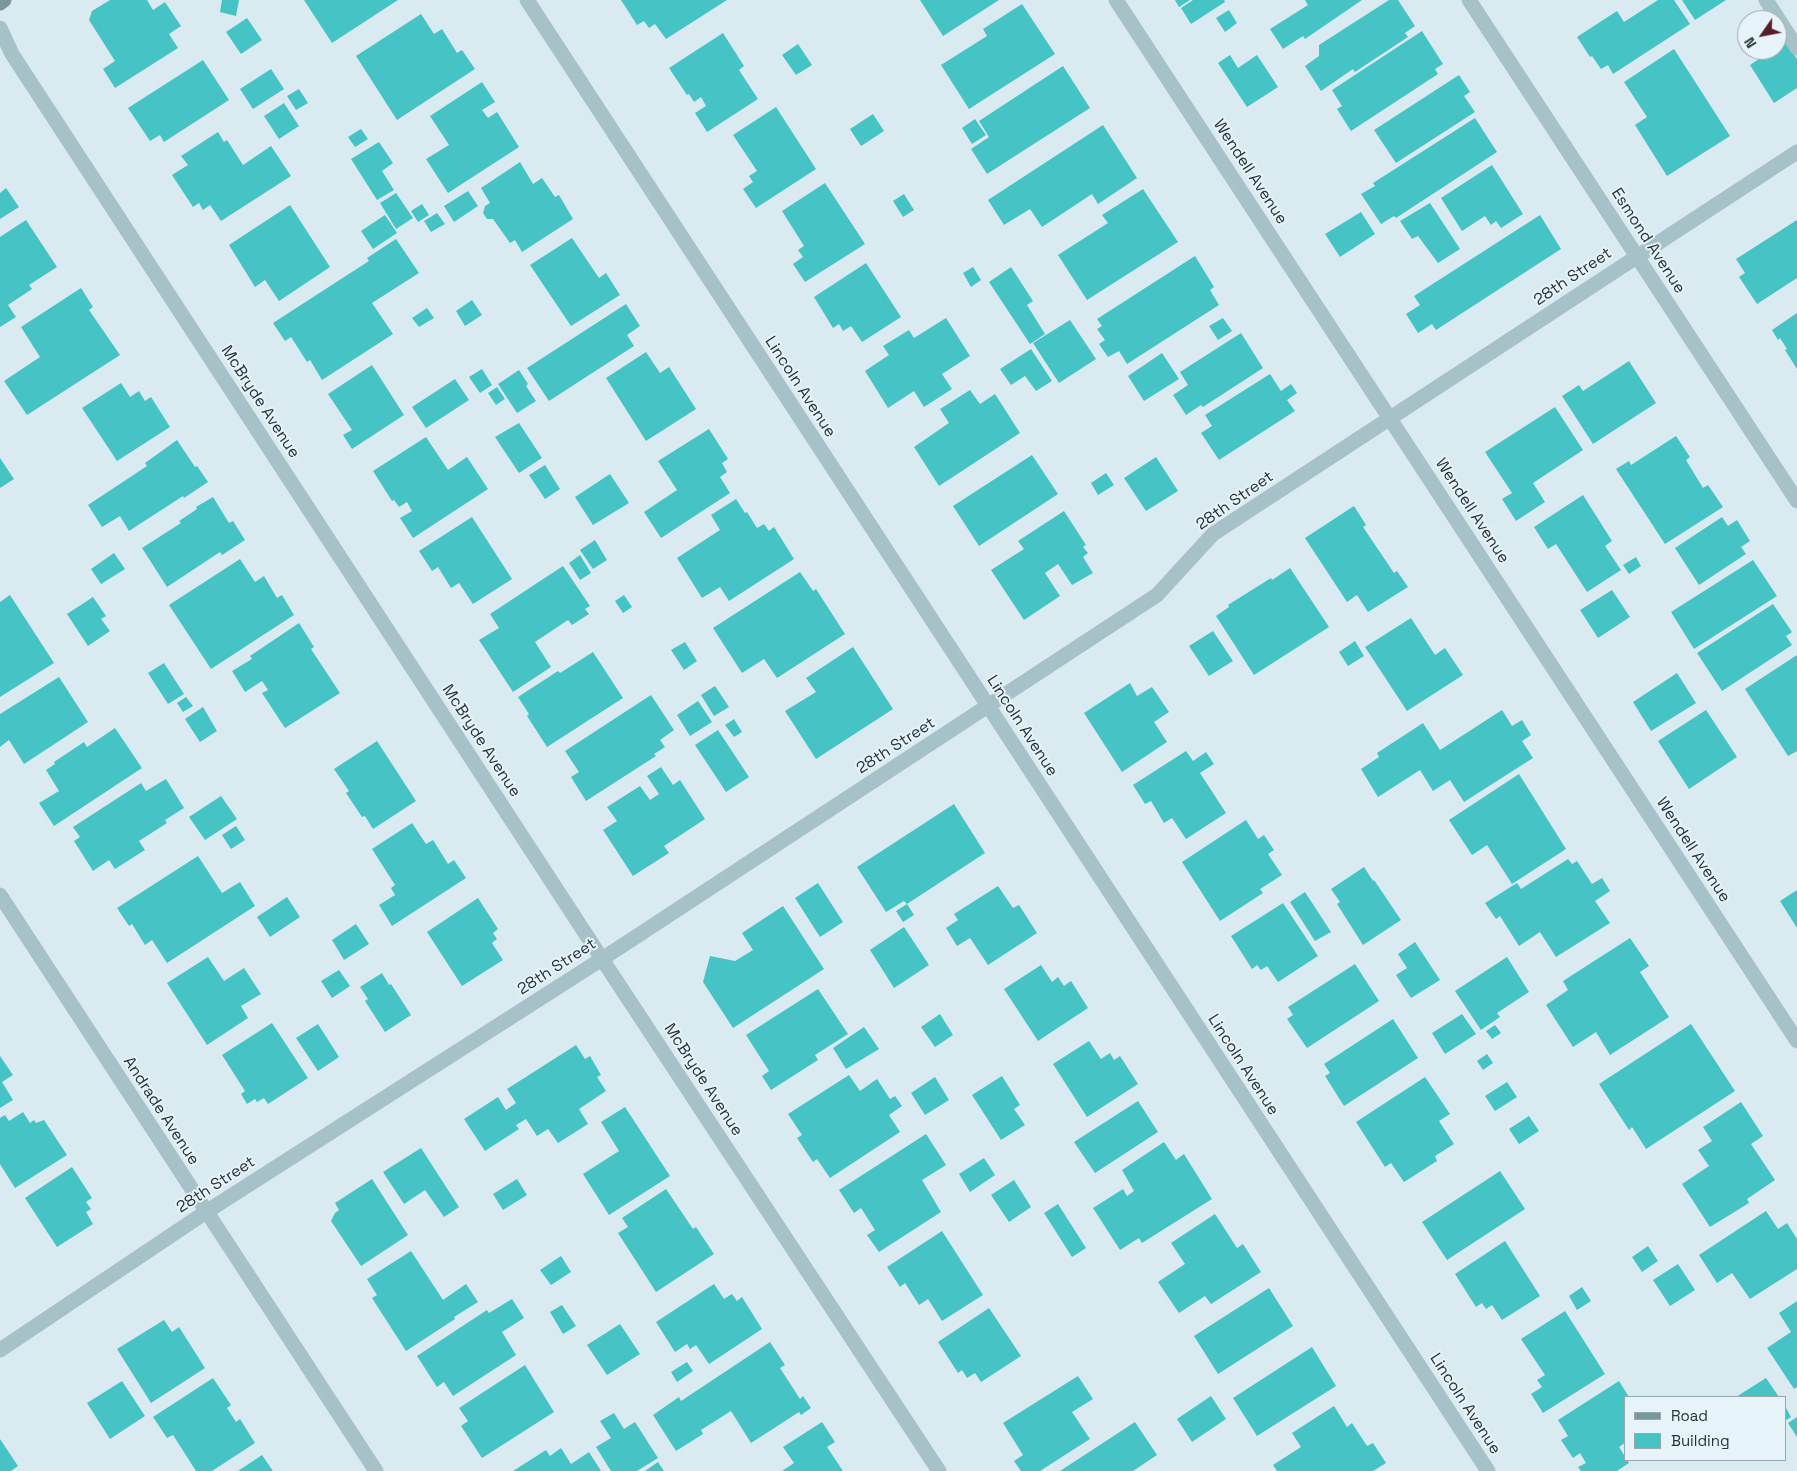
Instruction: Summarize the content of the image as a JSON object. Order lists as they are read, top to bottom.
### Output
{
  "streets": {
    "street": [
      "Wendell Avenue",
      "Esmond Avenue",
      "28th Street",
      "Lincoln Avenue",
      "McBryde Avenue",
      "Andrade Avenue"
    ]
  },
  "crossings": [
    ["Wendell Avenue", "28th Street"],
    ["Esmond Avenue", "28th Street"],
    ["28th Street", "Lincoln Avenue"],
    ["28th Street", "McBryde Avenue"],
    ["28th Street", "Andrade Avenue"]
  ],
  "legend": ["Road", "Building"],
  "north": "bottom left"
}
